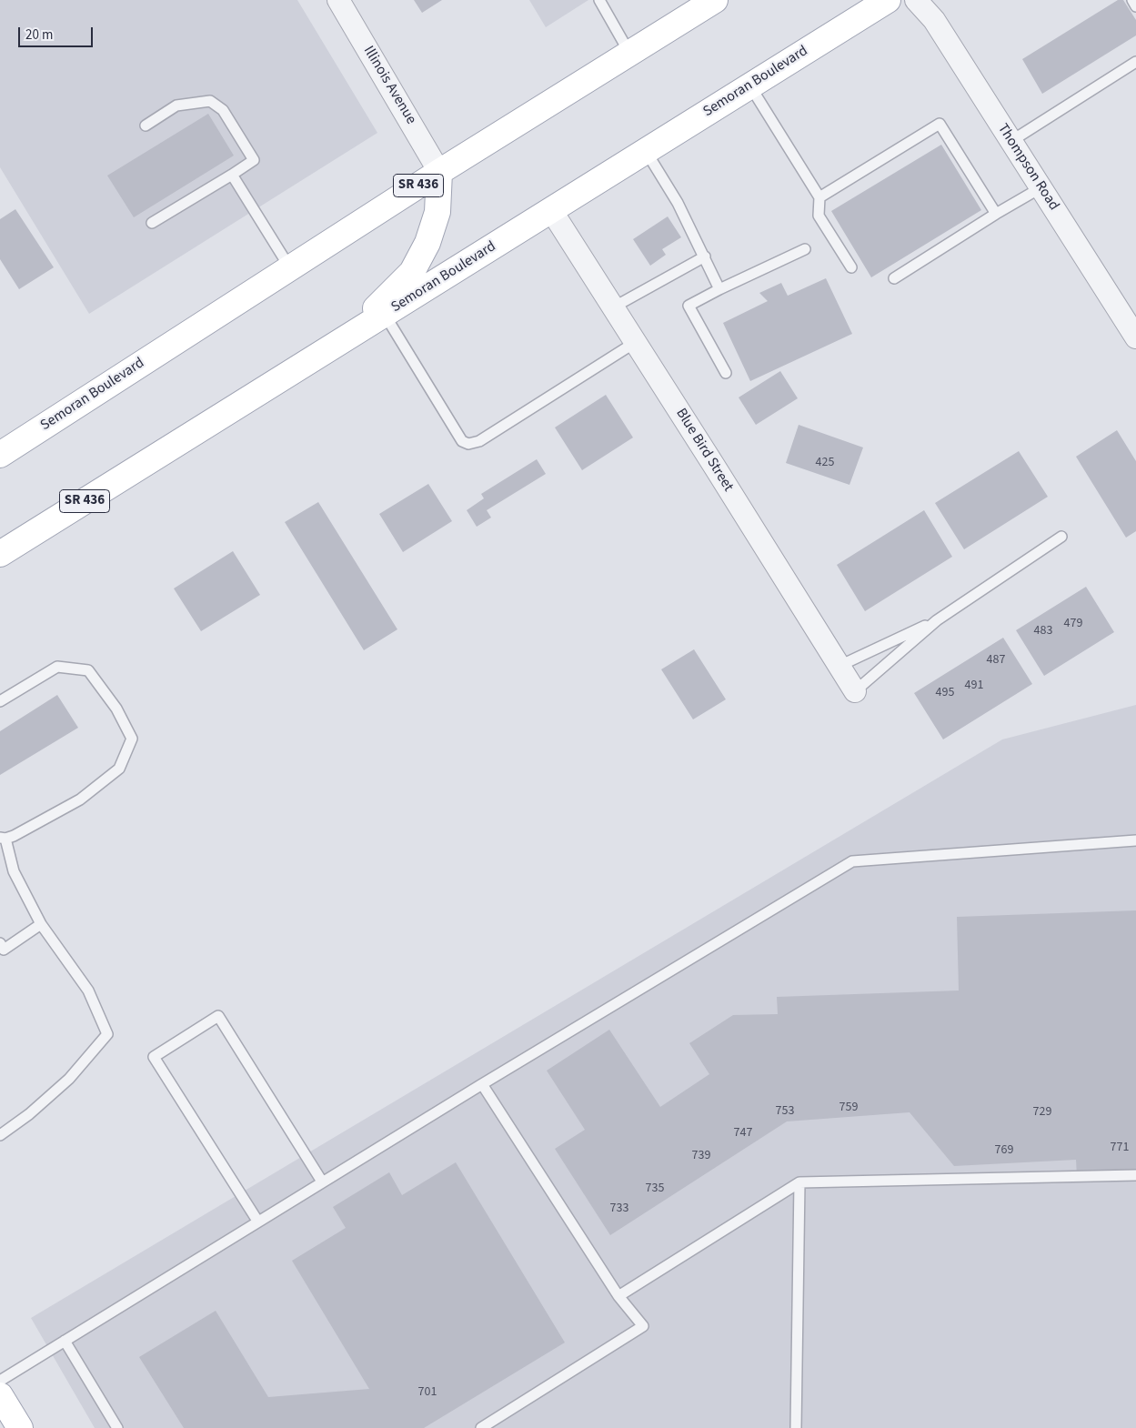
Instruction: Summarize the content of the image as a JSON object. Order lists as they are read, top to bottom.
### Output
{
  "streets": {
    "main road": ["Semoran Boulevard", "SR 436"],
    "street": ["Illinois Avenue", "Thompson Road", "Blue Bird Street"]
  },
  "crossings": [
    ["Semoran Boulevard", "Illinois Avenue"],
    ["Semoran Boulevard", "Blue Bird Street"]
  ],
  "house_numbers": [
    "425",
    "479",
    "483",
    "487",
    "491",
    "495",
    "759",
    "753",
    "729",
    "747",
    "771",
    "769",
    "739",
    "735",
    "733",
    "701"
  ],
  "scale_bar": "20 m"
}
